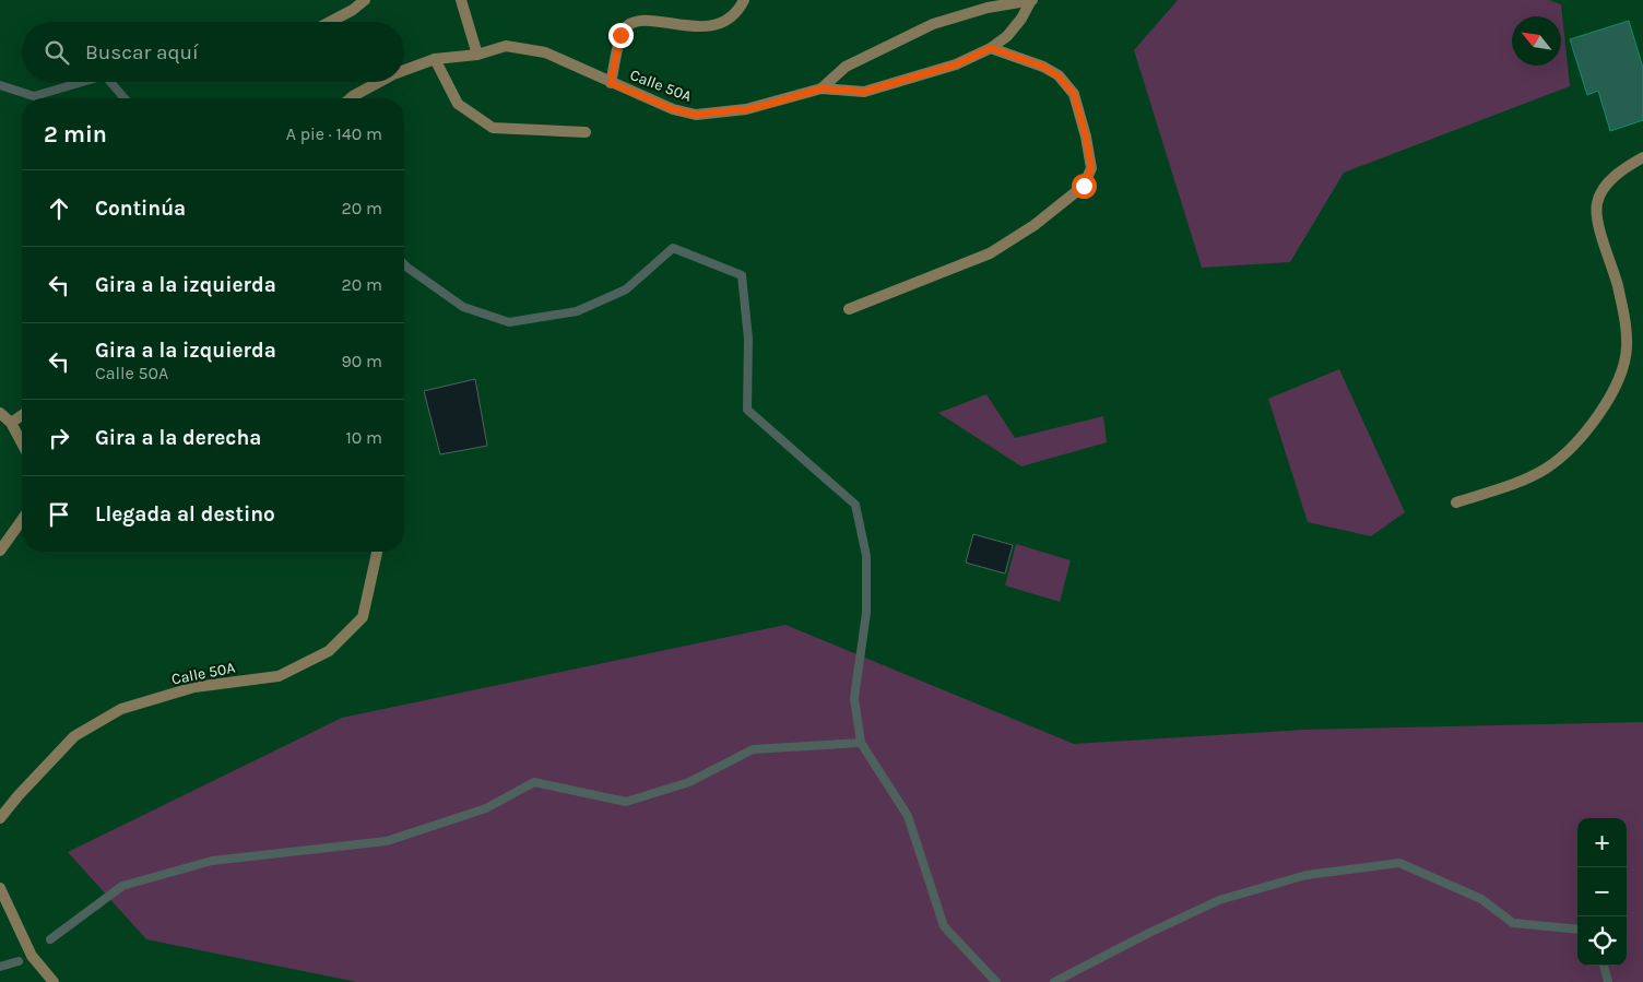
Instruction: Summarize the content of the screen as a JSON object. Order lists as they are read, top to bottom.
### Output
{
  "streets": {
    "street": ["Calle 50A"]
  },
  "north": "top left",
  "page": {
    "search": "Buscar aquí",
    "heading": ["2 min", "A pie · 140 m"],
    "list": [
      ["Continúa", "20 m"],
      ["Gira a la izquierda", "20 m"],
      ["Gira a la izquierda", "Calle 50A", "90 m"],
      ["Gira a la derecha", "10 m"],
      "Llegada al destino"
    ],
    "map_buttons": ["+", "−"]
  }
}
